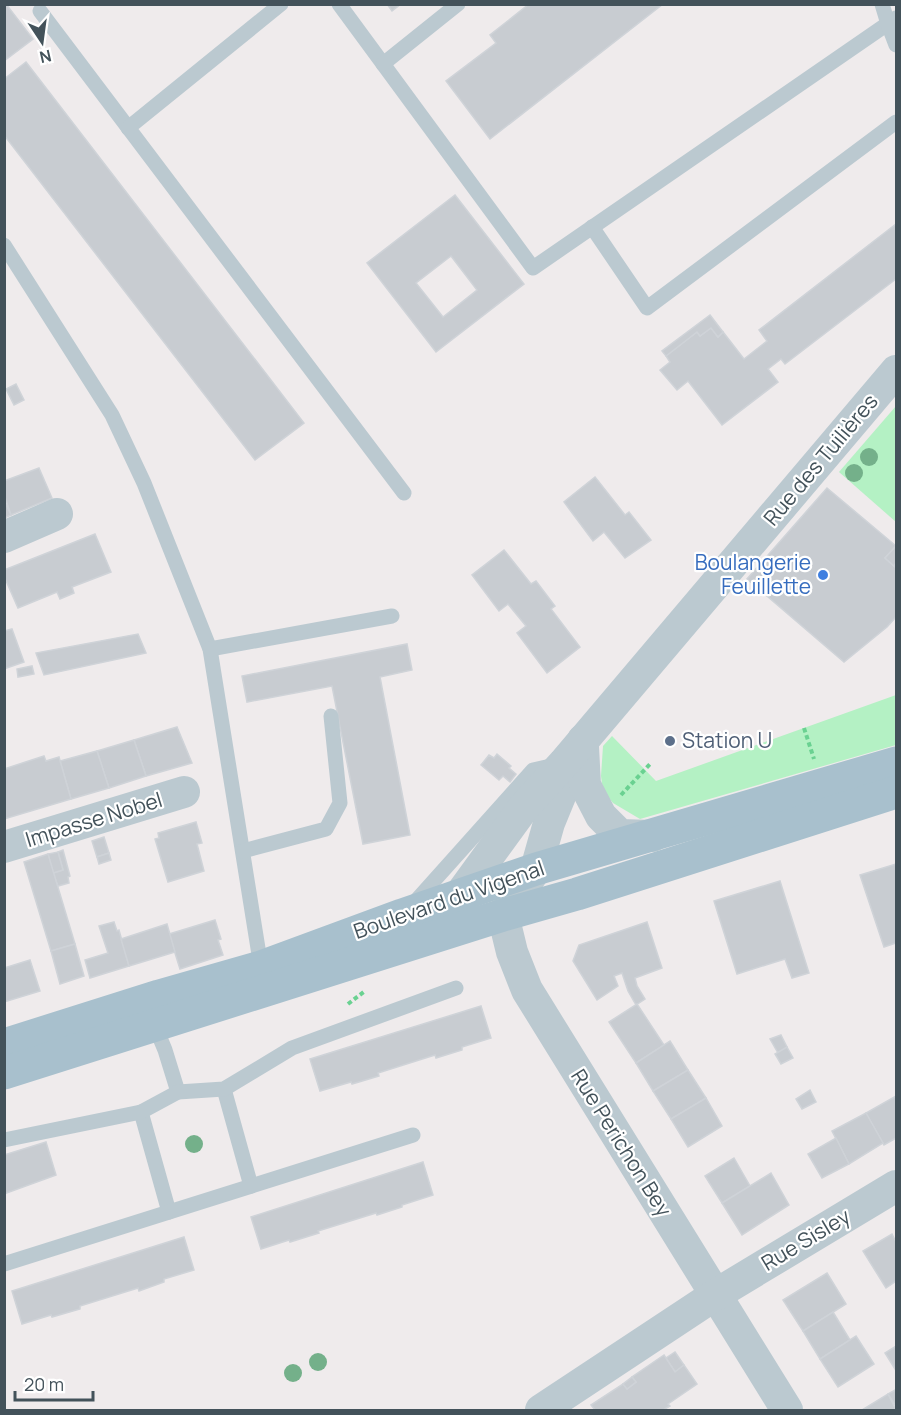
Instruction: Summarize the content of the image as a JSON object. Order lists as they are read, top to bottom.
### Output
{
  "streets": {
    "main road": ["Boulevard du Vigenal"],
    "street": [
      "Rue des Tuilières",
      "Impasse Nobel",
      "Rue Perichon Bey",
      "Rue Sisley"
    ]
  },
  "crossings": [
    ["Rue des Tuilières", "Boulevard du Vigenal"],
    ["Boulevard du Vigenal", "Rue Perichon Bey"],
    ["Rue Perichon Bey", "Rue Sisley"]
  ],
  "places": ["Boulangerie Feuillette", "Station U"],
  "scale_bar": "20 m",
  "north": "bottom"
}
